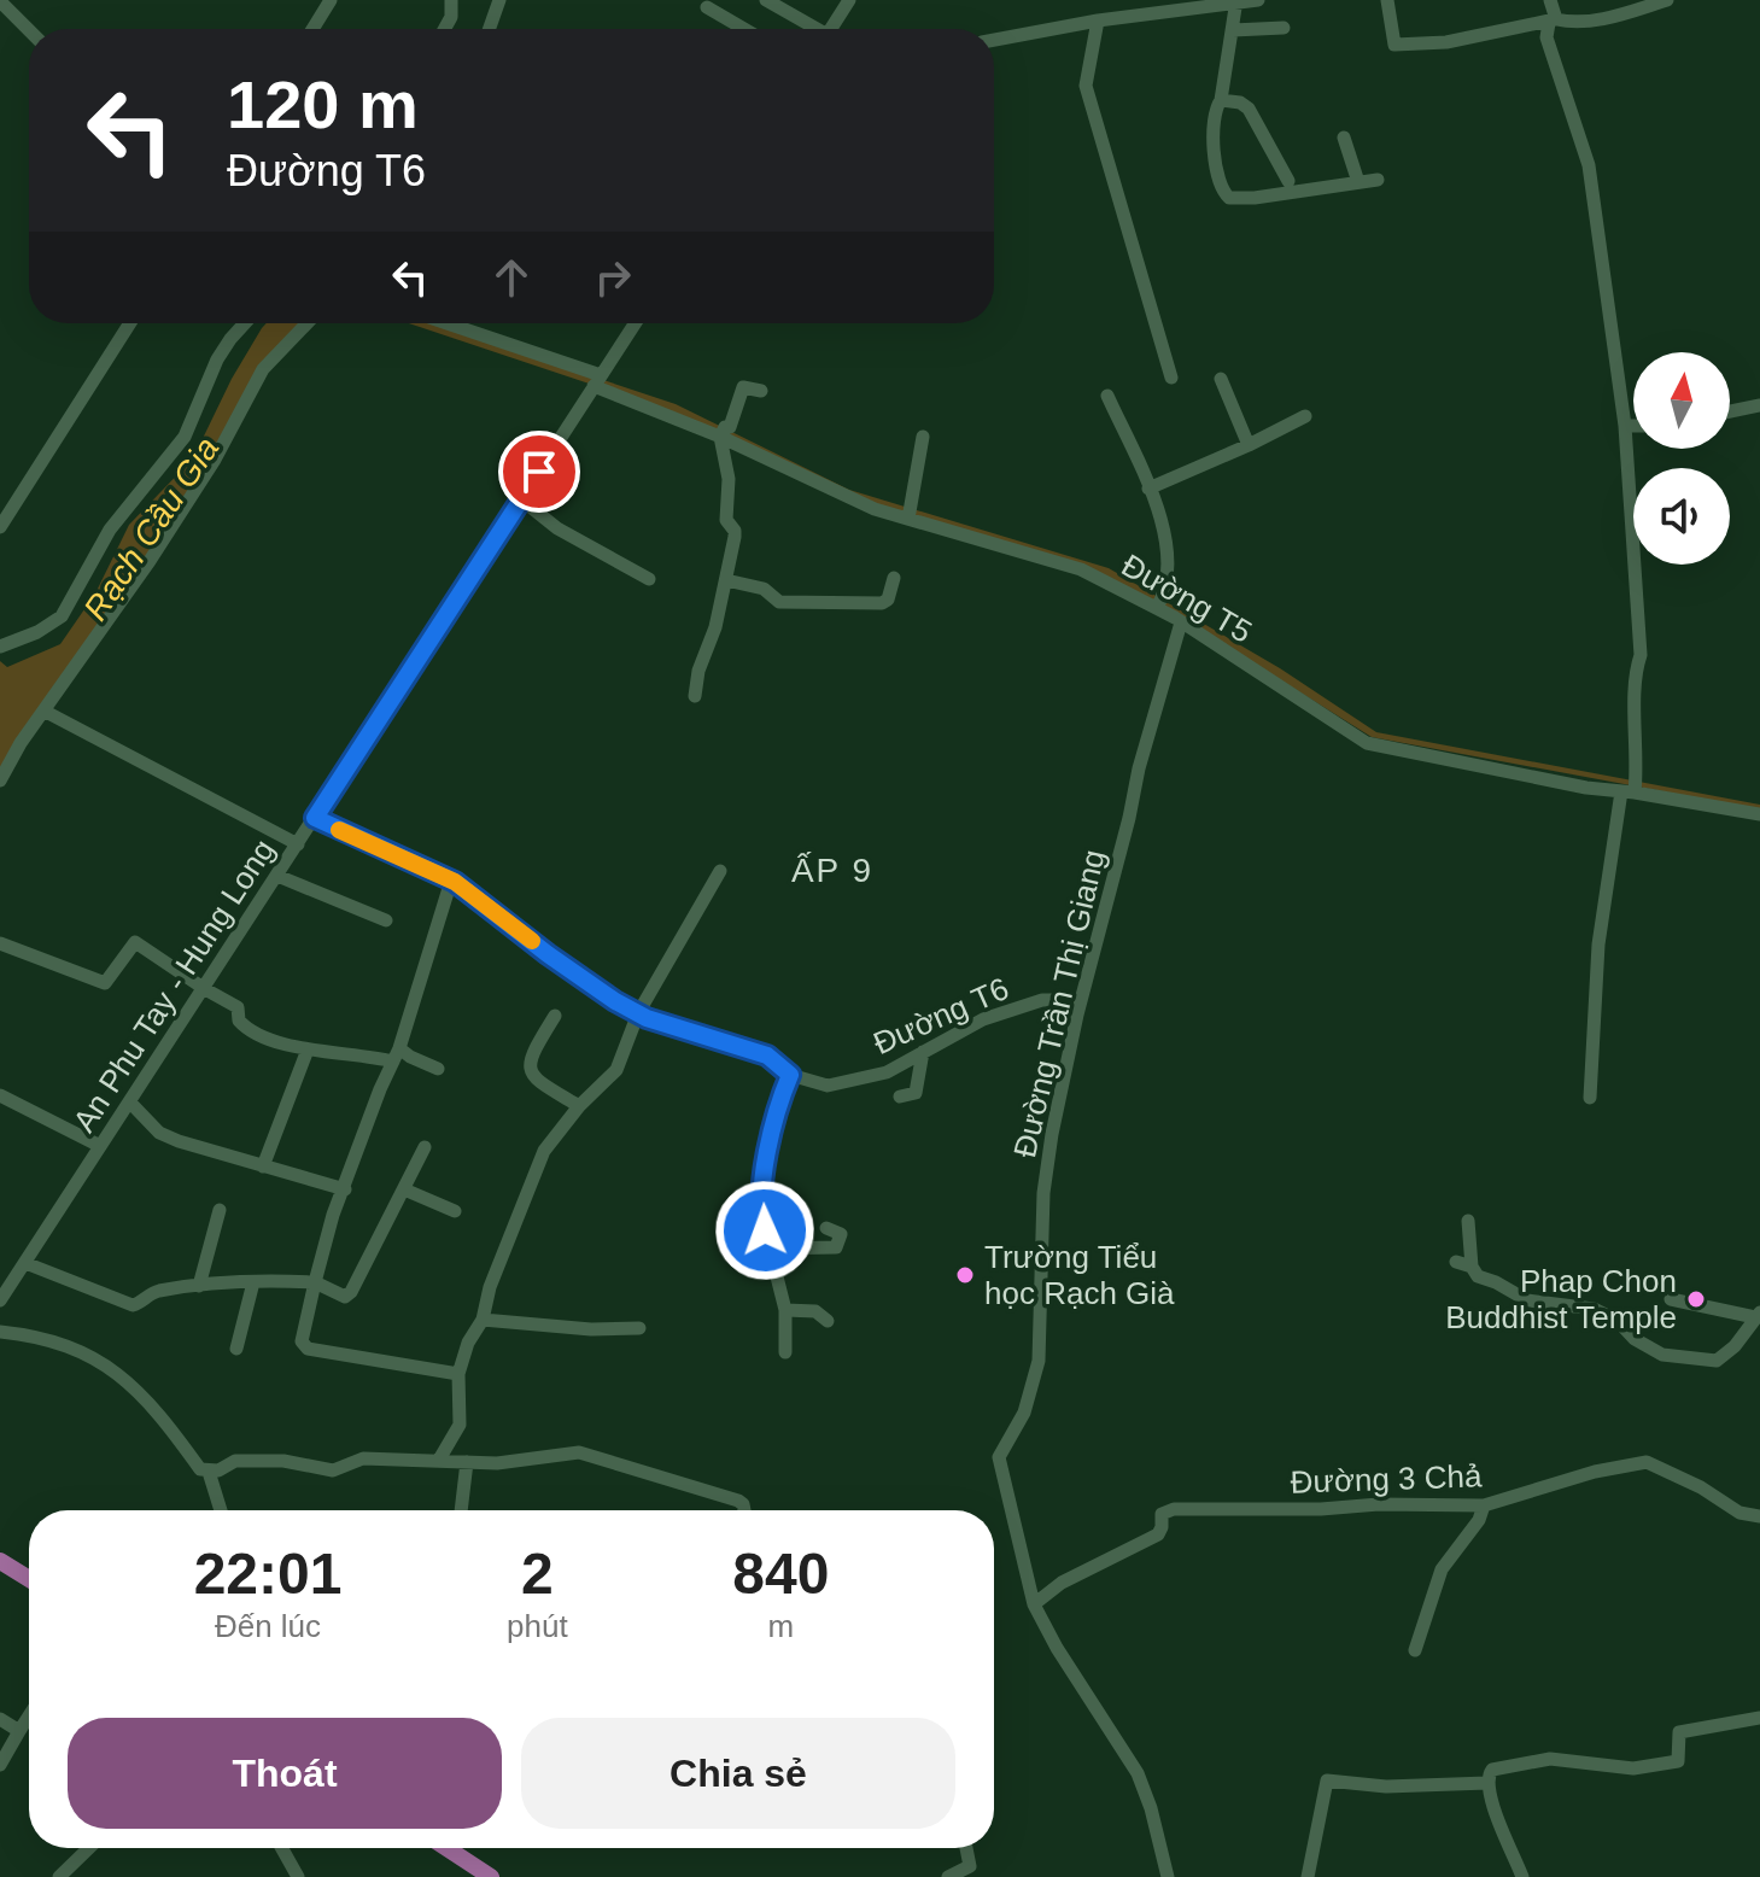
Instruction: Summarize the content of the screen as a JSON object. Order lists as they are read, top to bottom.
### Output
{
  "streets": {
    "street": [
      "Đường T5",
      "An Phu Tay - Hung Long",
      "Đường Trần Thị Giang",
      "Đường T6",
      "Đường 3 Chả"
    ]
  },
  "crossings": [
    ["Đường T5", "An Phu Tay - Hung Long"],
    ["Đường T5", "Đường Trần Thị Giang"],
    ["An Phu Tay - Hung Long", "Đường T6"],
    ["Đường Trần Thị Giang", "Đường T6"],
    ["Đường Trần Thị Giang", "Đường 3 Chả"]
  ],
  "districts": ["ẤP 9"],
  "water": ["Rạch Cầu Gia"],
  "places": ["Trường Tiểu học Rạch Già", "Phap Chon Buddhist Temple"],
  "north": "top",
  "page": {
    "turn": ["120 m", "Đường T6"],
    "eta": [
      "22:01",
      "Đến lúc",
      "2",
      "phút",
      "840",
      "m"
    ],
    "buttons": ["Thoát", "Chia sẻ"]
  }
}
